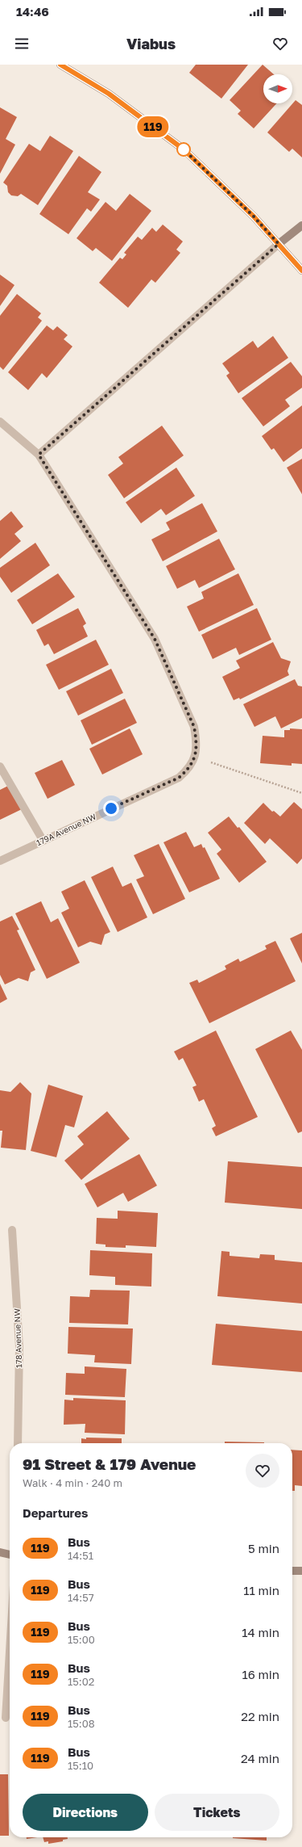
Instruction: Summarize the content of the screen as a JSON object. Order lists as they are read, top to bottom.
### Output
{
  "streets": {
    "street": ["179A Avenue NW", "178 Avenue NW"]
  },
  "lines": ["bus line 119"],
  "north": "right",
  "page": {
    "status": "14:46",
    "header": "Viabus",
    "on_map": "119",
    "heading": [
      ["91 Street & 179 Avenue", "Walk · 4 min · 240 m"],
      "Departures"
    ],
    "list": [
      {
        "mark": "119",
        "name": "Bus",
        "note": "14:51",
        "value": "5 min"
      },
      {
        "mark": "119",
        "name": "Bus",
        "note": "14:57",
        "value": "11 min"
      },
      {
        "mark": "119",
        "name": "Bus",
        "note": "15:00",
        "value": "14 min"
      },
      {
        "mark": "119",
        "name": "Bus",
        "note": "15:02",
        "value": "16 min"
      },
      {
        "mark": "119",
        "name": "Bus",
        "note": "15:08",
        "value": "22 min"
      },
      {
        "mark": "119",
        "name": "Bus",
        "note": "15:10",
        "value": "24 min"
      }
    ],
    "buttons": ["Directions", "Tickets"]
  }
}
